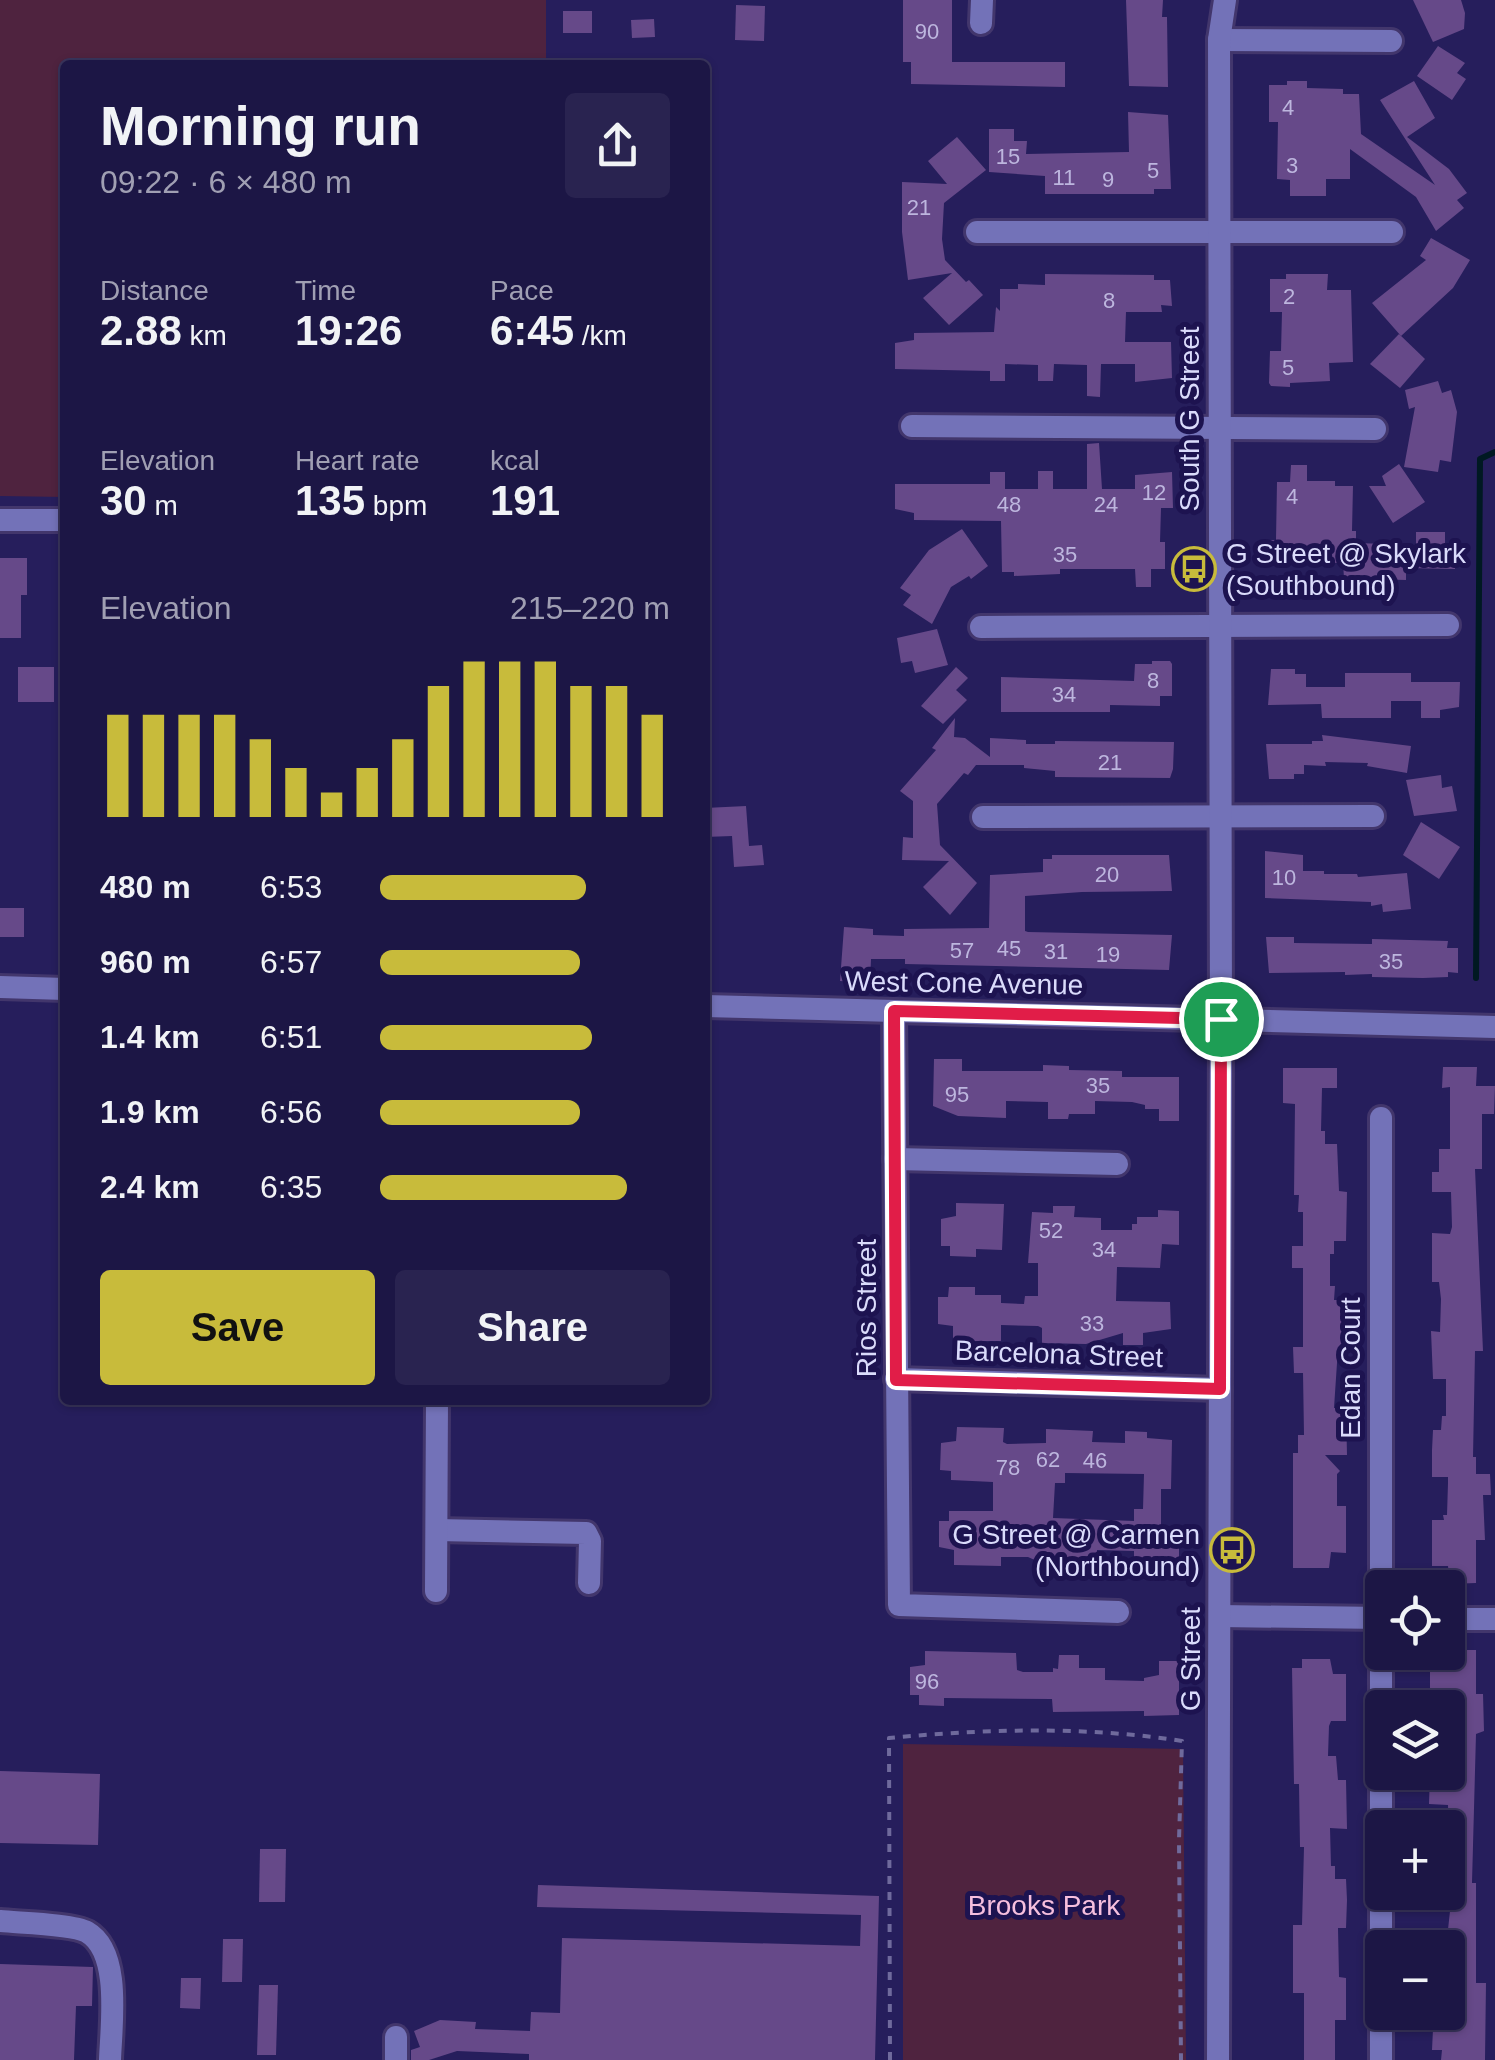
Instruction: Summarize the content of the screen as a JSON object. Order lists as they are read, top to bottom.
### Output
{
  "streets": {
    "street": [
      "South G Street",
      "West Cone Avenue",
      "Rios Street",
      "Barcelona Street",
      "Edan Court",
      "G Street"
    ]
  },
  "crossings": [
    ["South G Street", "West Cone Avenue"],
    ["South G Street", "G Street"],
    ["West Cone Avenue", "Rios Street"],
    ["West Cone Avenue", "G Street"],
    ["Rios Street", "Barcelona Street"],
    ["Barcelona Street", "G Street"]
  ],
  "parks": ["Brooks Park"],
  "places": {
    "bus stop": ["G Street @ Skylark (Southbound)", "G Street @ Carmen (Northbound)"]
  },
  "house_numbers": [
    "90",
    "4",
    "15",
    "3",
    "5",
    "11",
    "9",
    "21",
    "2",
    "8",
    "5",
    "12",
    "4",
    "48",
    "24",
    "35",
    "8",
    "34",
    "21",
    "20",
    "10",
    "45",
    "57",
    "31",
    "19",
    "35",
    "35",
    "95",
    "52",
    "34",
    "33",
    "62",
    "46",
    "78",
    "96"
  ],
  "page": {
    "heading": ["Morning run", "09:22 · 6 × 480 m"],
    "stats": [
      ["Distance", "2.88 km"],
      ["Time", "19:26"],
      ["Pace", "6:45 /km"],
      ["Elevation", "30 m"],
      ["Heart rate", "135 bpm"],
      ["kcal", "191"]
    ],
    "chart": ["Elevation", "215–220 m"],
    "list": [
      {
        "name": "480 m",
        "note": "6:53"
      },
      {
        "name": "960 m",
        "note": "6:57"
      },
      {
        "name": "1.4 km",
        "note": "6:51"
      },
      {
        "name": "1.9 km",
        "note": "6:56"
      },
      {
        "name": "2.4 km",
        "note": "6:35"
      }
    ],
    "buttons": ["Save", "Share"],
    "map_buttons": ["+", "−"]
  }
}
